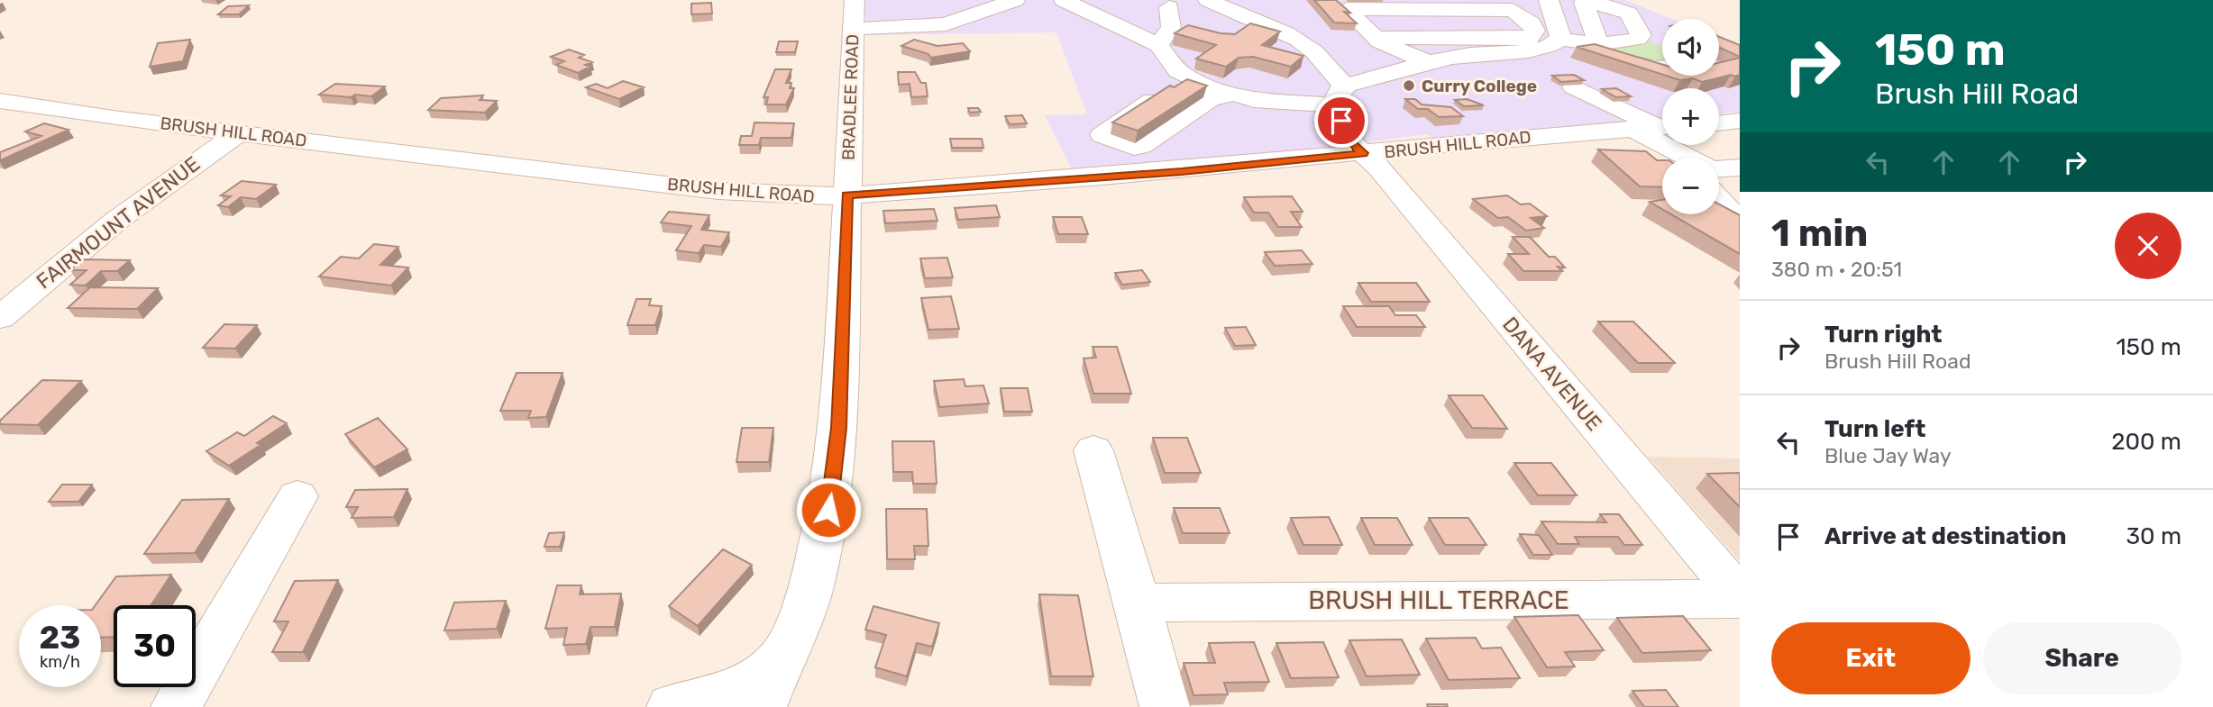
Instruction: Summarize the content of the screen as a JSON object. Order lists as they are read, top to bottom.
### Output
{
  "streets": {
    "street": [
      "BRADLEE ROAD",
      "BRUSH HILL ROAD",
      "FAIRMOUNT AVENUE",
      "DANA AVENUE",
      "BRUSH HILL TERRACE"
    ]
  },
  "crossings": [
    ["BRADLEE ROAD", "BRUSH HILL ROAD"],
    ["BRUSH HILL ROAD", "FAIRMOUNT AVENUE"],
    ["BRUSH HILL ROAD", "DANA AVENUE"],
    ["DANA AVENUE", "BRUSH HILL TERRACE"]
  ],
  "places": ["Curry College"],
  "page": {
    "turn": ["150 m", "Brush Hill Road"],
    "map_buttons": ["+", "−"],
    "heading": ["1 min", "380 m · 20:51"],
    "list": [
      {
        "name": "Turn right",
        "note": "Brush Hill Road",
        "value": "150 m"
      },
      {
        "name": "Turn left",
        "note": "Blue Jay Way",
        "value": "200 m"
      },
      {
        "name": "Arrive at destination",
        "value": "30 m"
      }
    ],
    "speed": "23 km/h",
    "limit": "30",
    "buttons": ["Exit", "Share"]
  }
}
